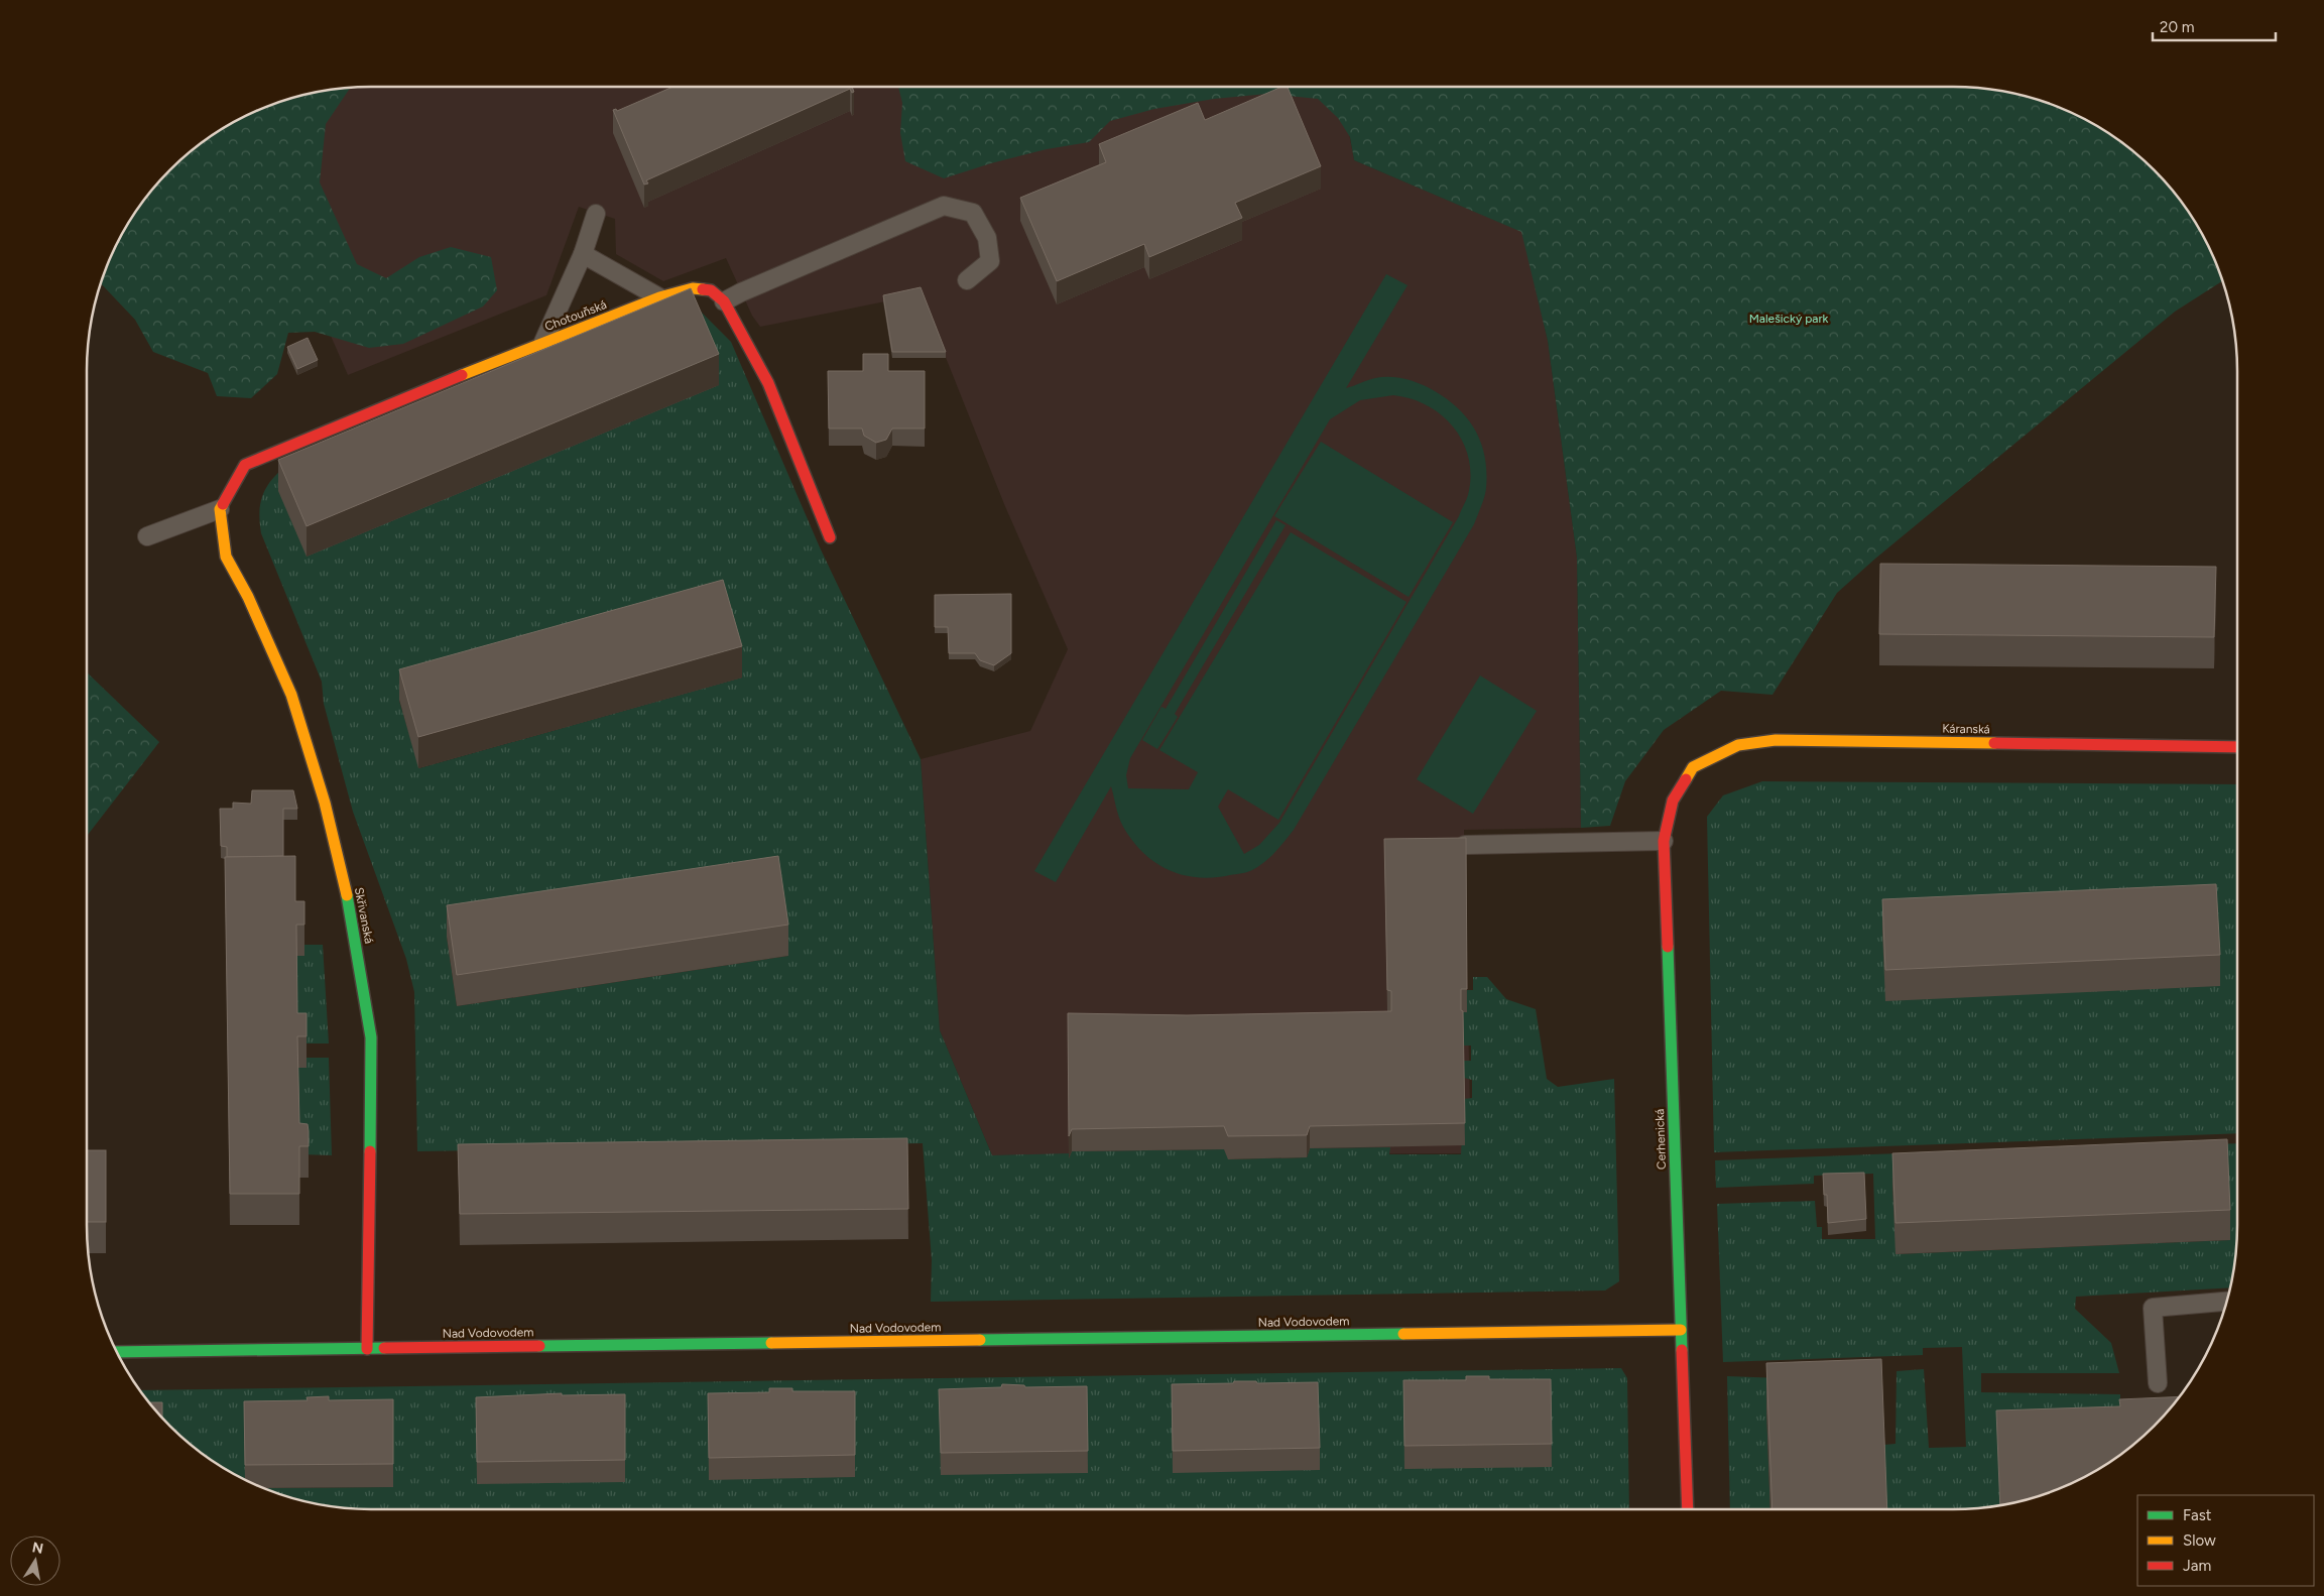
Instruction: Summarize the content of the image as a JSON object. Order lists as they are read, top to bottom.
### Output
{
  "streets": {
    "street": [
      "Chotouňská",
      "Káranská",
      "Skřivanská",
      "Cerhenická",
      "Nad Vodovodem"
    ]
  },
  "crossings": [
    ["Chotouňská", "Skřivanská"],
    ["Káranská", "Cerhenická"],
    ["Skřivanská", "Nad Vodovodem"],
    ["Cerhenická", "Nad Vodovodem"]
  ],
  "parks": ["Malešický park"],
  "legend": ["Fast", "Slow", "Jam"],
  "scale_bar": "20 m",
  "north": "top"
}
